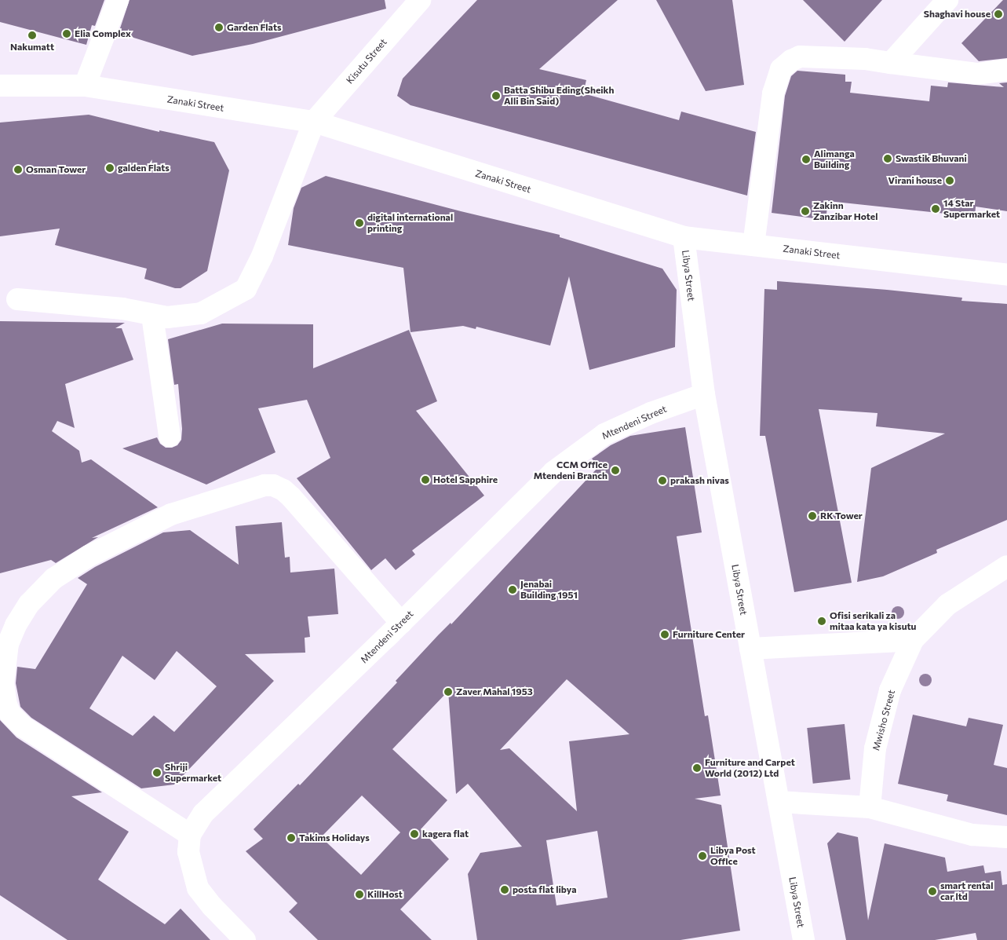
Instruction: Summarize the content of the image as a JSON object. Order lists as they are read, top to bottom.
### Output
{
  "streets": {
    "street": [
      "Kisutu Street",
      "Zanaki Street",
      "Libya Street",
      "Mtendeni Street",
      "Mwisho Street"
    ]
  },
  "crossings": [
    ["Kisutu Street", "Zanaki Street"],
    ["Zanaki Street", "Libya Street"],
    ["Libya Street", "Mtendeni Street"]
  ],
  "places": [
    "Shaghavi house",
    "Garden Flats",
    "Elia Complex",
    "Nakumatt",
    "Batta Shibu Eding(Sheikh Alli Bin Said)",
    "Swastik Bhuvani",
    "Alimanga Building",
    "galden Flats",
    "Osman Tower",
    "Virani house",
    "14 Star Supermarket",
    "Zakinn Zanzibar Hotel",
    "digital international printing",
    "CCM Office Mtendeni Branch",
    "Hotel Sapphire",
    "prakash nivas",
    "RK Tower",
    "Jenabai Building 1951",
    "Ofisi serikali za mitaa kata ya kisutu",
    "Furniture Center",
    "Zaver Mahal 1953",
    "Furniture and Carpet World (2012) Ltd",
    "Shriji Supermarket",
    "kagera flat",
    "Takims Holidays",
    "Libya Post Office",
    "posta flat libya",
    "smart rental car ltd",
    "KillHost"
  ]
}
